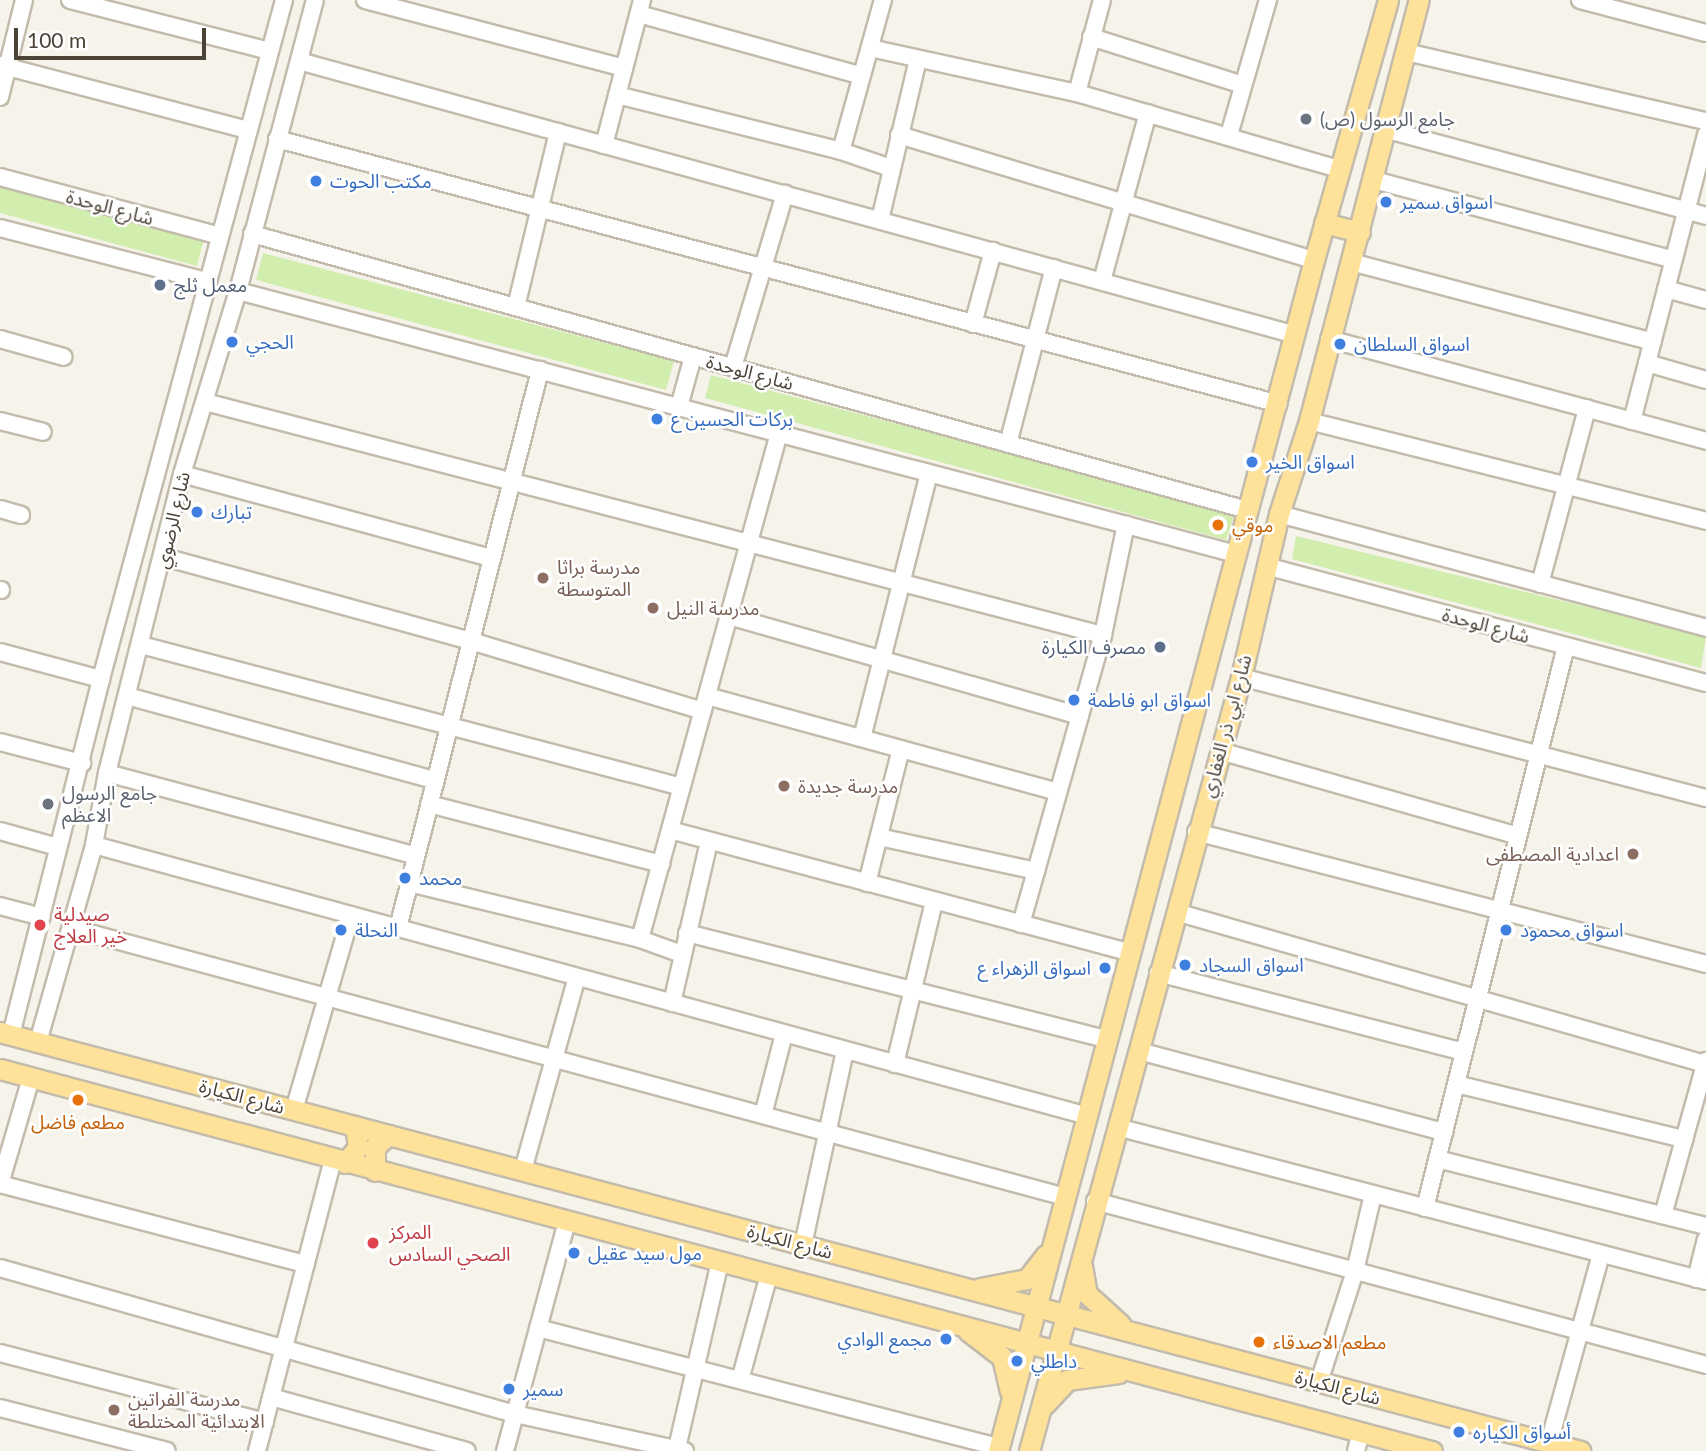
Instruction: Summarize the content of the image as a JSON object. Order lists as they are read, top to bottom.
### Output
{
  "streets": {
    "main road": ["شارع ابي ذر الغفاري", "شارع الكيارة"],
    "street": ["شارع الوحدة", "شارع الرضوي"]
  },
  "crossings": [
    ["شارع الوحدة", "شارع الرضوي"],
    ["شارع الوحدة", "شارع ابي ذر الغفاري"],
    ["شارع الرضوي", "شارع الكيارة"],
    ["شارع ابي ذر الغفاري", "شارع الكيارة"]
  ],
  "places": [
    "جامع الرسول (ص)",
    "مكتب الحوت",
    "اسواق سمير",
    "معمل ثلج",
    "الحجي",
    "اسواق السلطان",
    "بركات الحسين ع",
    "اسواق الخير",
    "تبارك",
    "موقي",
    "مدرسة براثا المتوسطة",
    "مدرسة النيل",
    "مصرف الكيارة",
    "اسواق ابو فاطمة",
    "مدرسة جديدة",
    "جامع الرسول الاعظم",
    "اعدادية المصطفى",
    "محمد",
    "صيدلية خير العلاج",
    "النحلة",
    "اسواق محمود",
    "اسواق السجاد",
    "اسواق الزهراء ع",
    "مطعم فاضل",
    "المركز الصحي السادس",
    "مول سيد عقيل",
    "مجمع الوادي",
    "مطعم الاصدقاء",
    "داطلي",
    "سمير",
    "مدرسة الفراتين الابتدائية المختلطة",
    "أسواق الكياره"
  ],
  "scale_bar": "100 m"
}
